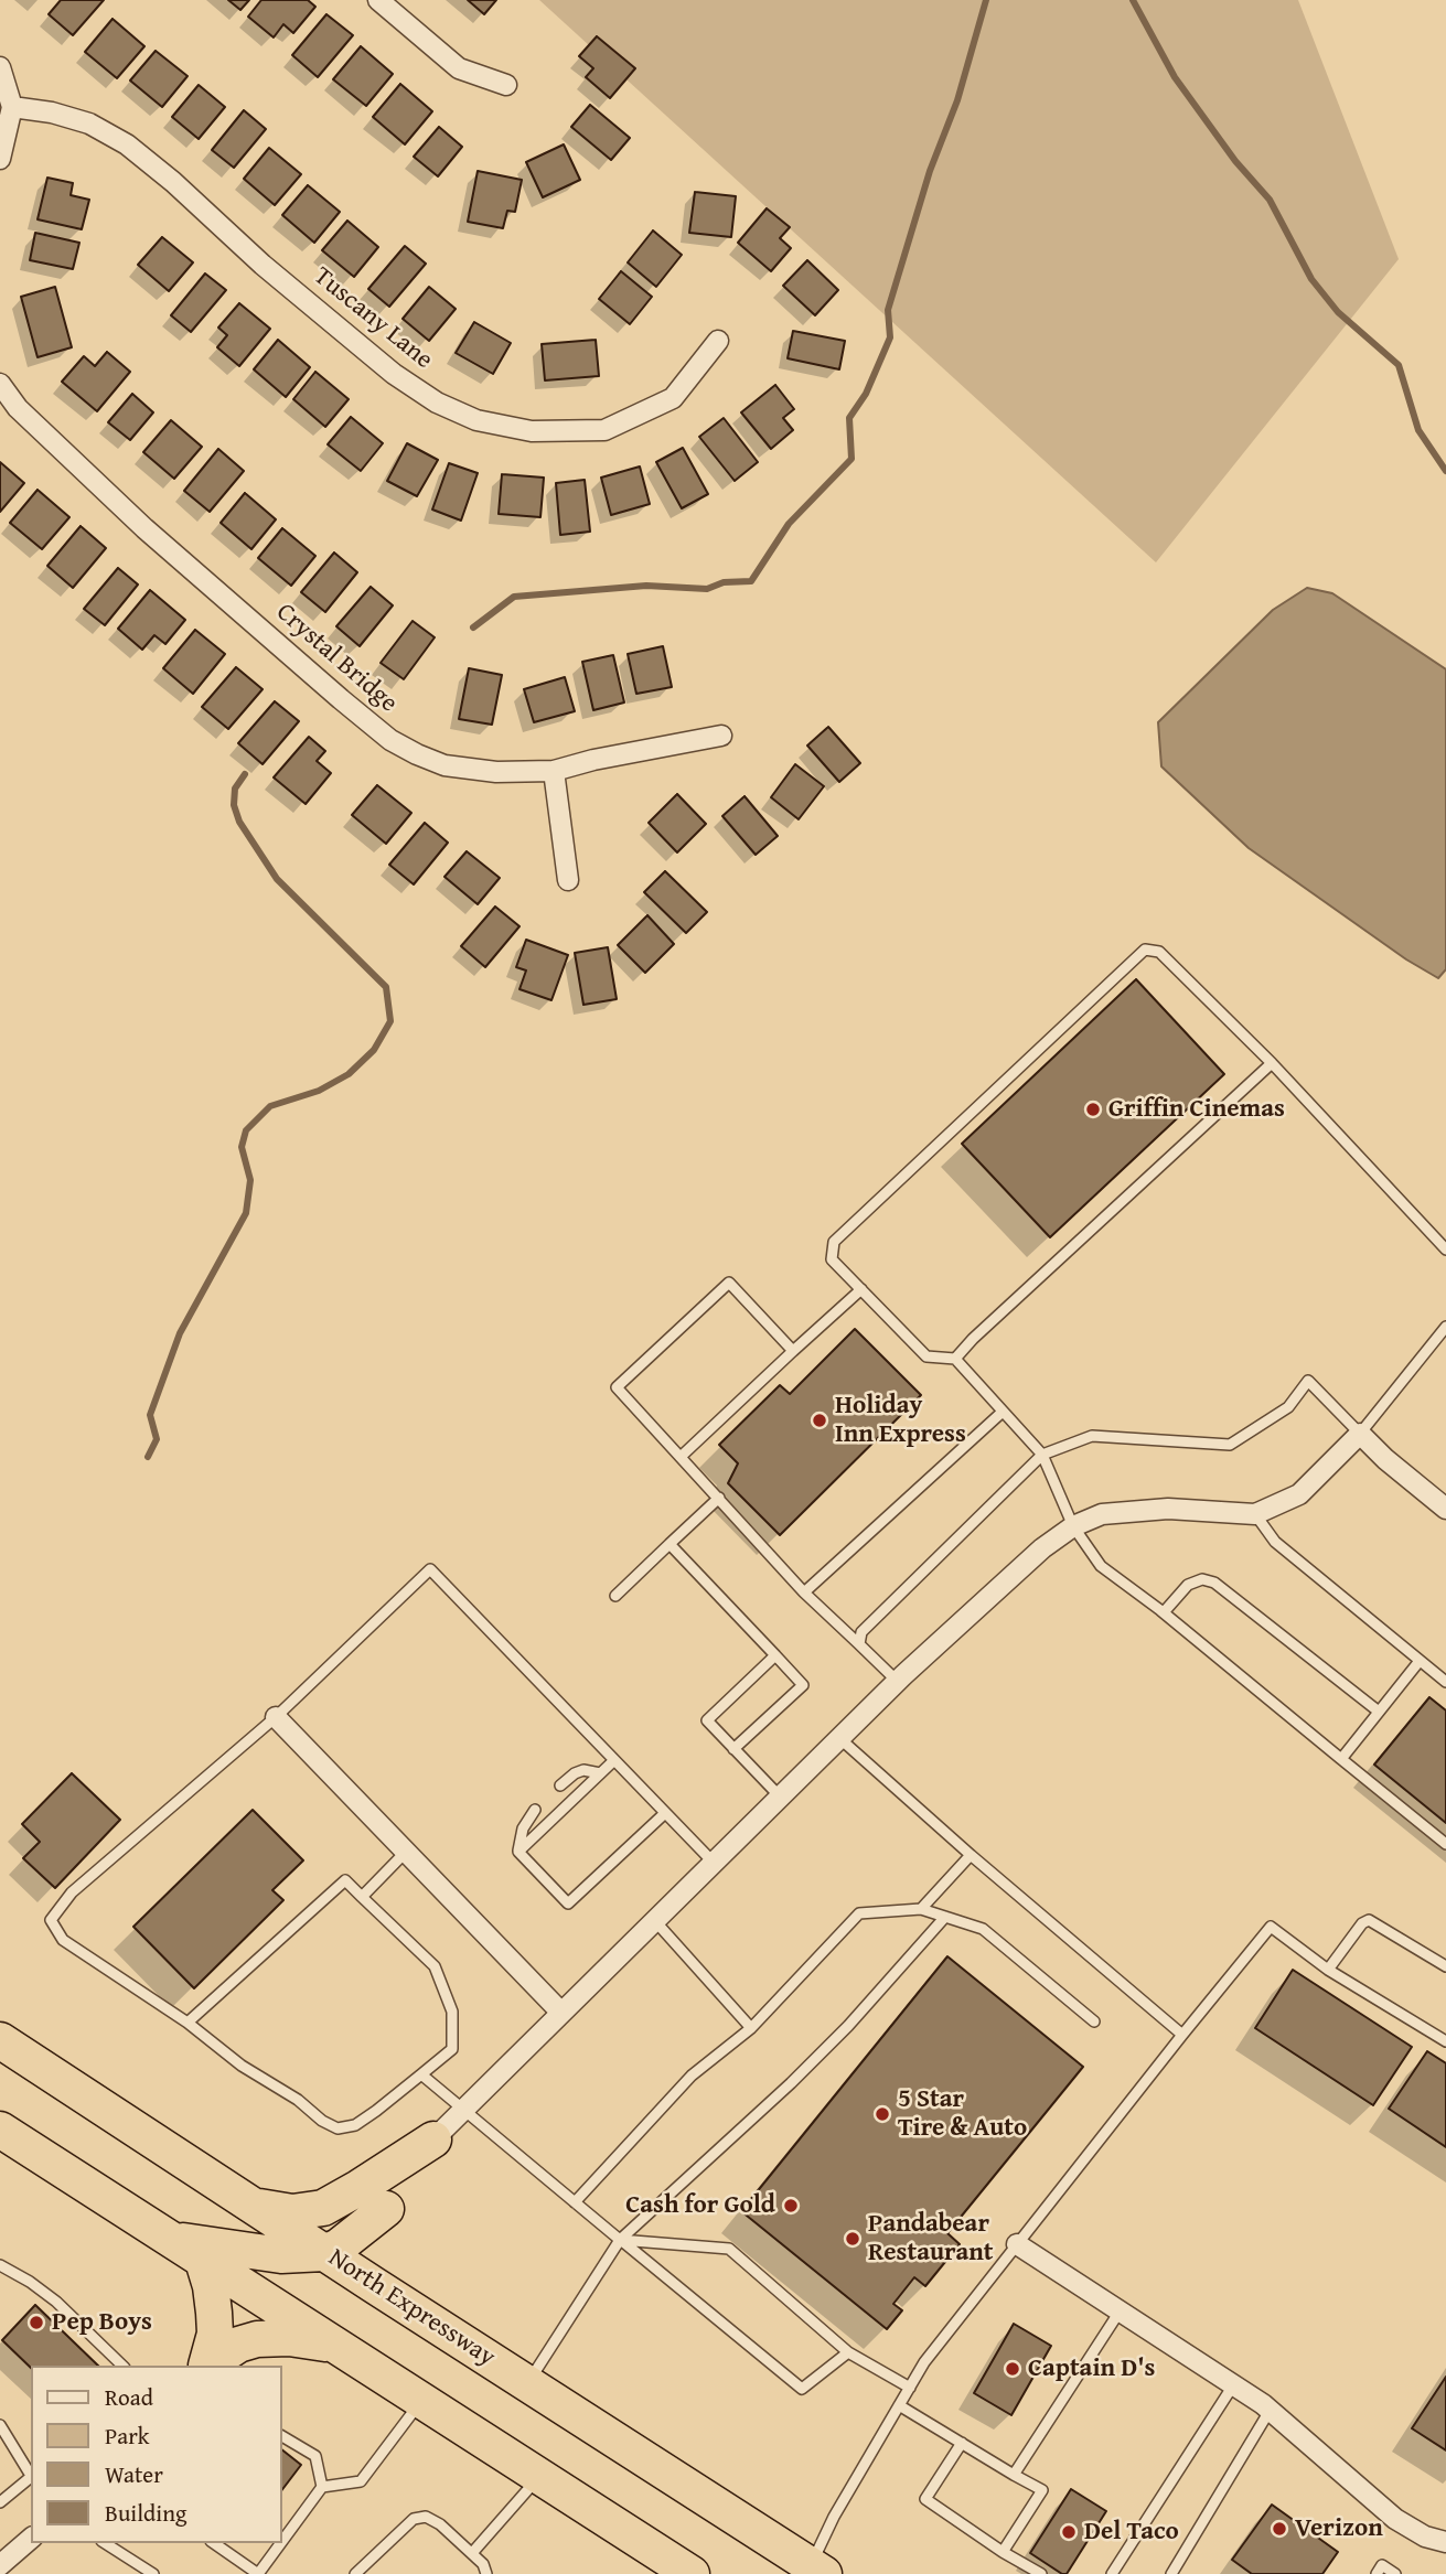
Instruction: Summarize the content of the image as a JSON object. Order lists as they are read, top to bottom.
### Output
{
  "streets": {
    "highway": ["North Expressway"],
    "street": ["Tuscany Lane", "Crystal Bridge"]
  },
  "places": [
    "Griffin Cinemas",
    "Holiday Inn Express",
    "5 Star Tire & Auto",
    "Cash for Gold",
    "Pandabear Restaurant",
    "Pep Boys",
    "Captain D's",
    "Verizon",
    "Del Taco"
  ],
  "legend": [
    "Road",
    "Park",
    "Water",
    "Building"
  ]
}
